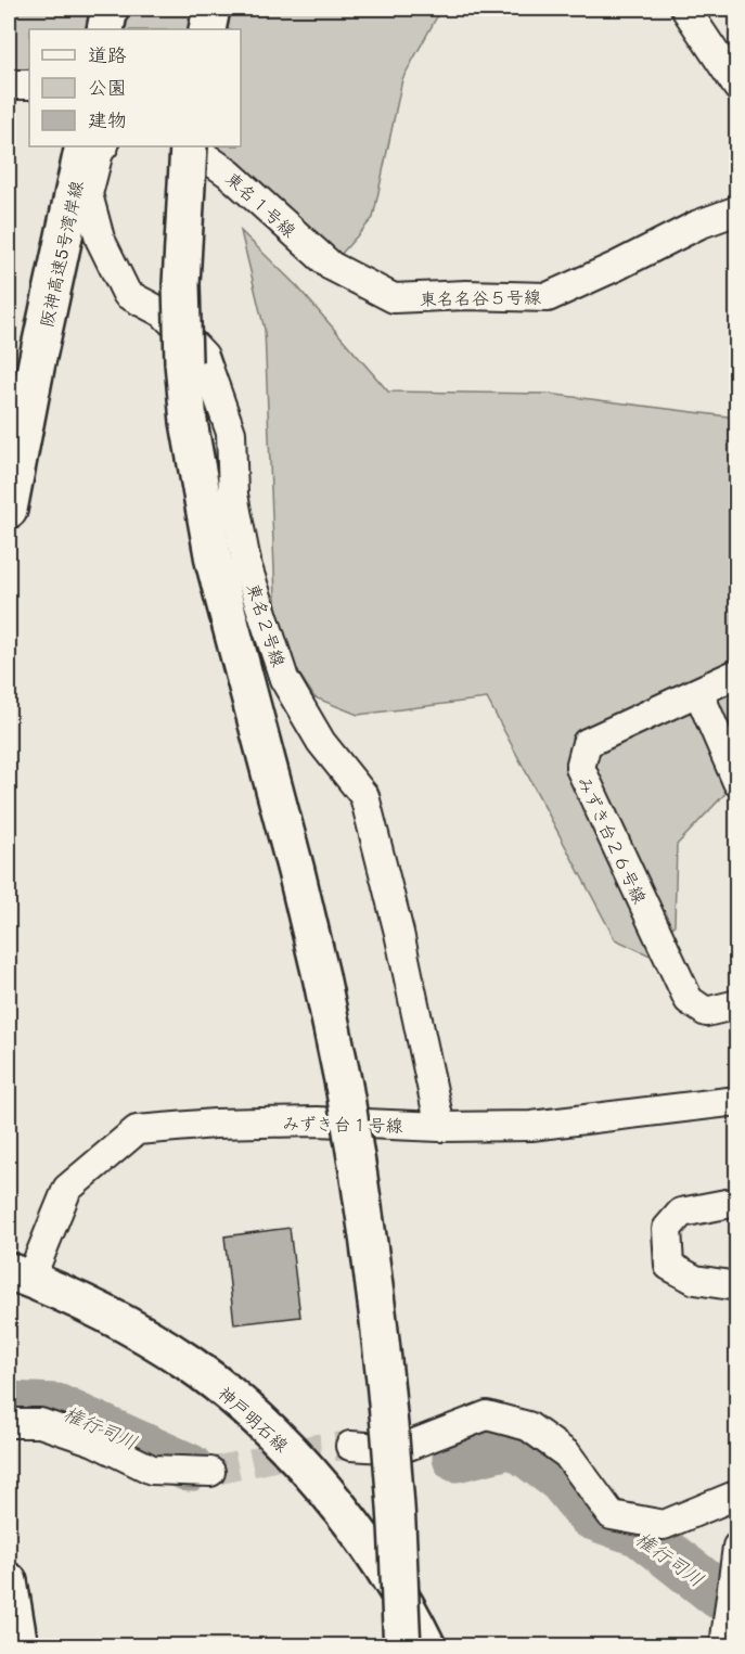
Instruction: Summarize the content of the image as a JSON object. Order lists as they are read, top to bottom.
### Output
{
  "streets": {
    "main road": ["阪神高速5号湾岸線", "神戸明石線"],
    "street": [
      "東名１号線",
      "東名名谷５号線",
      "東名２号線",
      "みずき台２６号線",
      "みずき台１号線"
    ]
  },
  "crossings": [
    ["東名１号線", "東名名谷５号線"],
    ["東名２号線", "みずき台１号線"],
    ["みずき台１号線", "神戸明石線"]
  ],
  "water": ["権行司川"],
  "legend": ["道路", "公園", "建物"]
}
